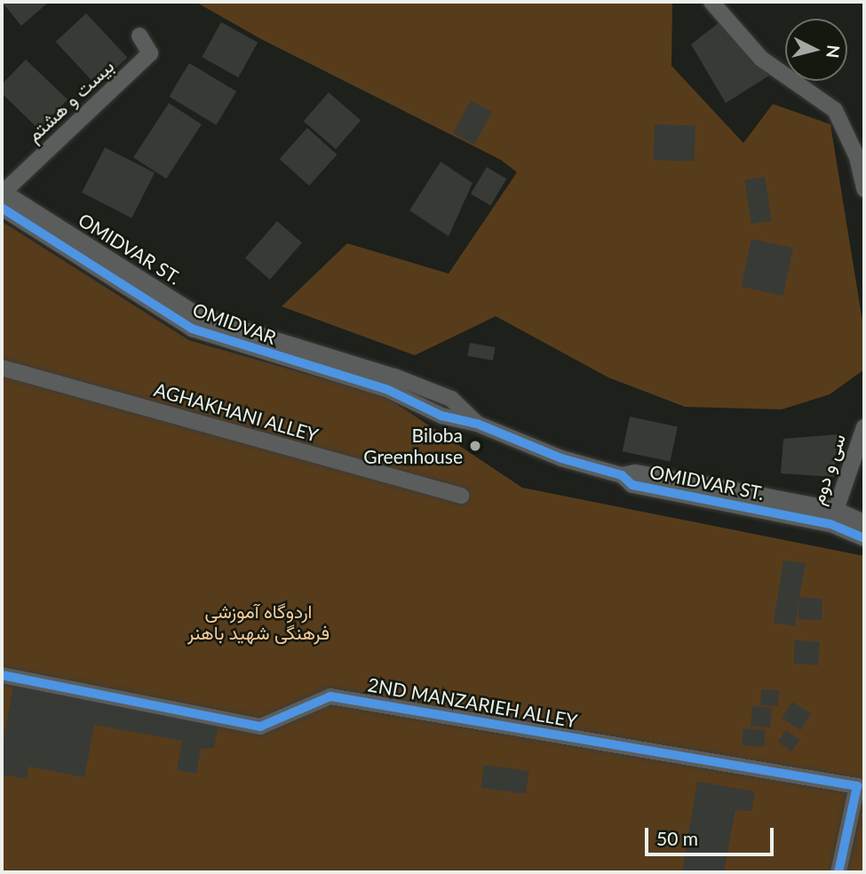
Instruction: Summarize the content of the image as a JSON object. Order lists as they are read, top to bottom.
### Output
{
  "streets": {
    "street": [
      "بیست و هشتم",
      "OMIDVAR ST.",
      "OMIDVAR",
      "AGHAKHANI ALLEY",
      "سی و دوم",
      "2ND MANZARIEH ALLEY"
    ]
  },
  "crossings": [
    ["بیست و هشتم", "OMIDVAR ST."],
    ["OMIDVAR ST.", "OMIDVAR"],
    ["OMIDVAR ST.", "سی و دوم"]
  ],
  "parks": ["اردوگاه آموزشی فرهنگی شهید باهنر"],
  "places": ["Biloba Greenhouse"],
  "scale_bar": "50 m",
  "north": "right"
}
